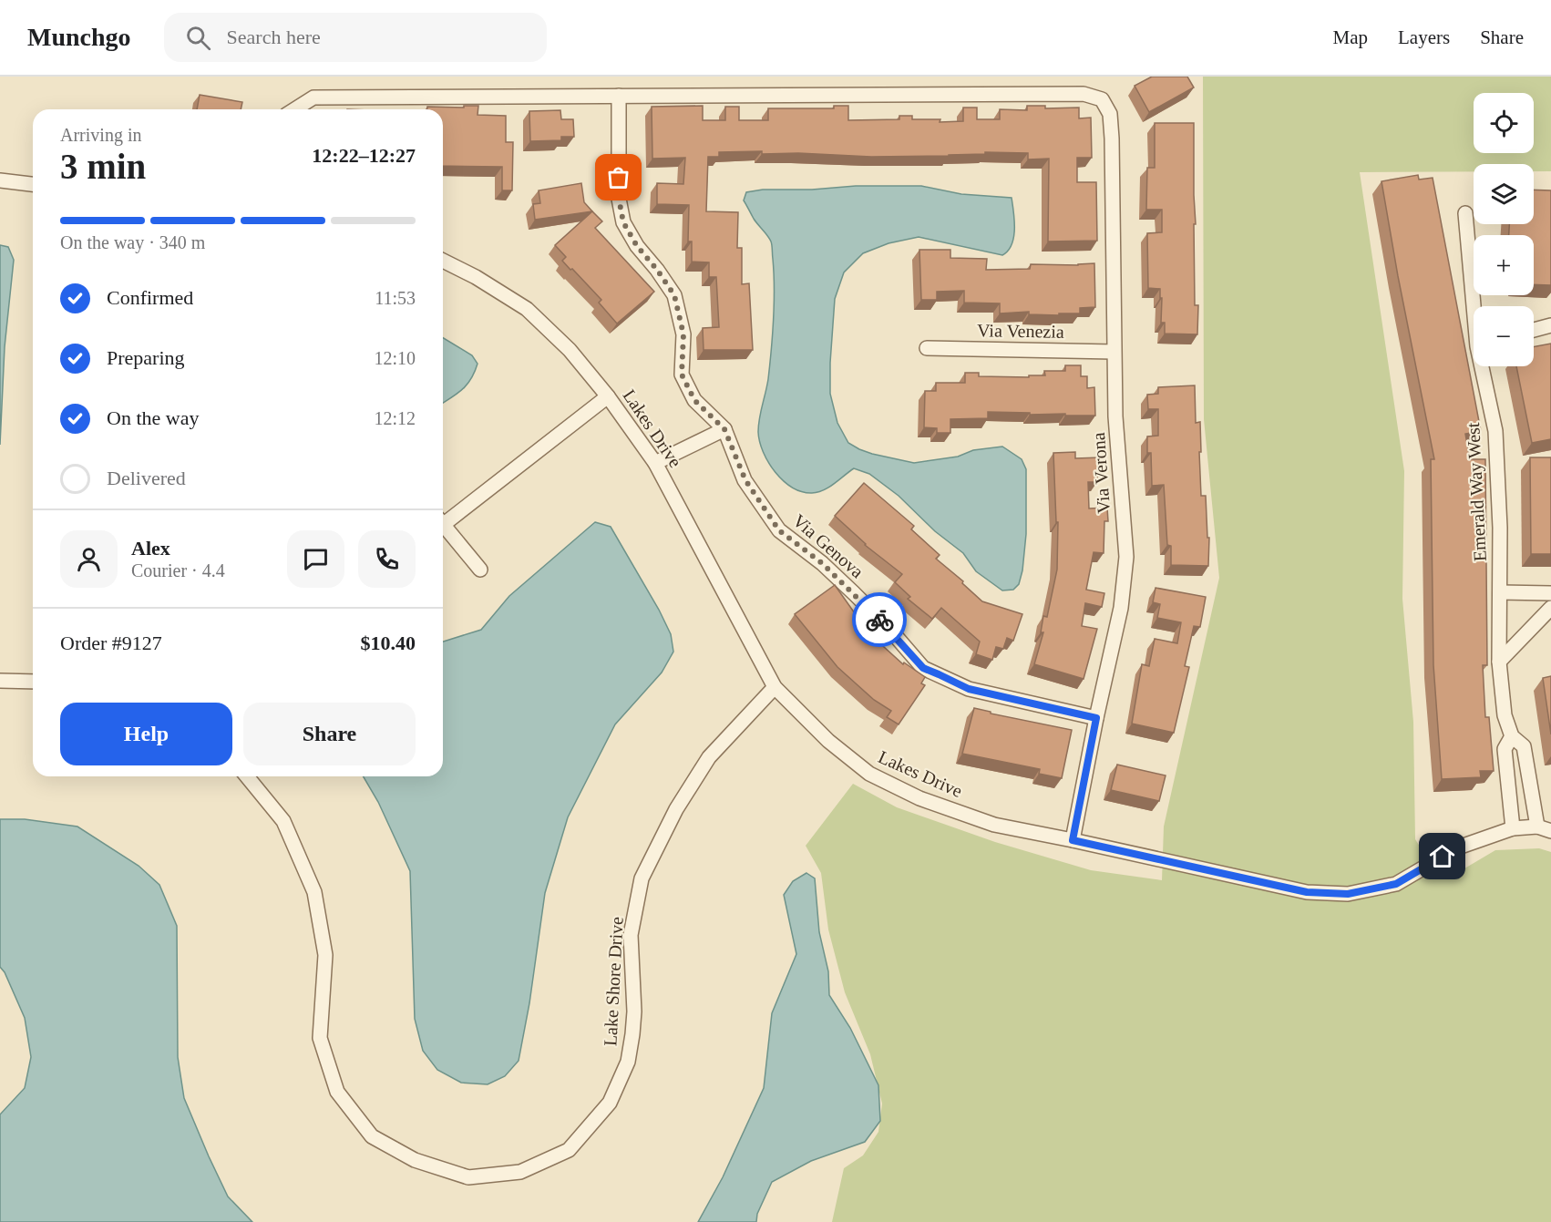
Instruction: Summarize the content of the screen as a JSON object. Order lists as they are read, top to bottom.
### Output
{
  "streets": {
    "street": [
      "Via Venezia",
      "Lakes Drive",
      "Via Verona",
      "Emerald Way West",
      "Via Genova",
      "Lake Shore Drive"
    ]
  },
  "crossings": [
    ["Via Venezia", "Via Verona"],
    ["Lakes Drive", "Via Verona"],
    ["Lakes Drive", "Emerald Way West"],
    ["Lakes Drive", "Lake Shore Drive"],
    ["Via Verona", "Via Genova"]
  ],
  "page": {
    "header": "Munchgo",
    "search": "Search here",
    "nav": ["Map", "Layers", "Share"],
    "map_buttons": ["+", "−"],
    "heading": ["3 min", "Arriving in", "12:22–12:27"],
    "panel": [
      "Alex",
      "Courier · 4.4",
      "Order #9127",
      "$10.40"
    ],
    "bar": "On the way · 340 m",
    "list": [
      ["Confirmed", "11:53"],
      ["Preparing", "12:10"],
      ["On the way", "12:12"],
      "Delivered"
    ],
    "buttons": ["Help", "Share"]
  }
}
